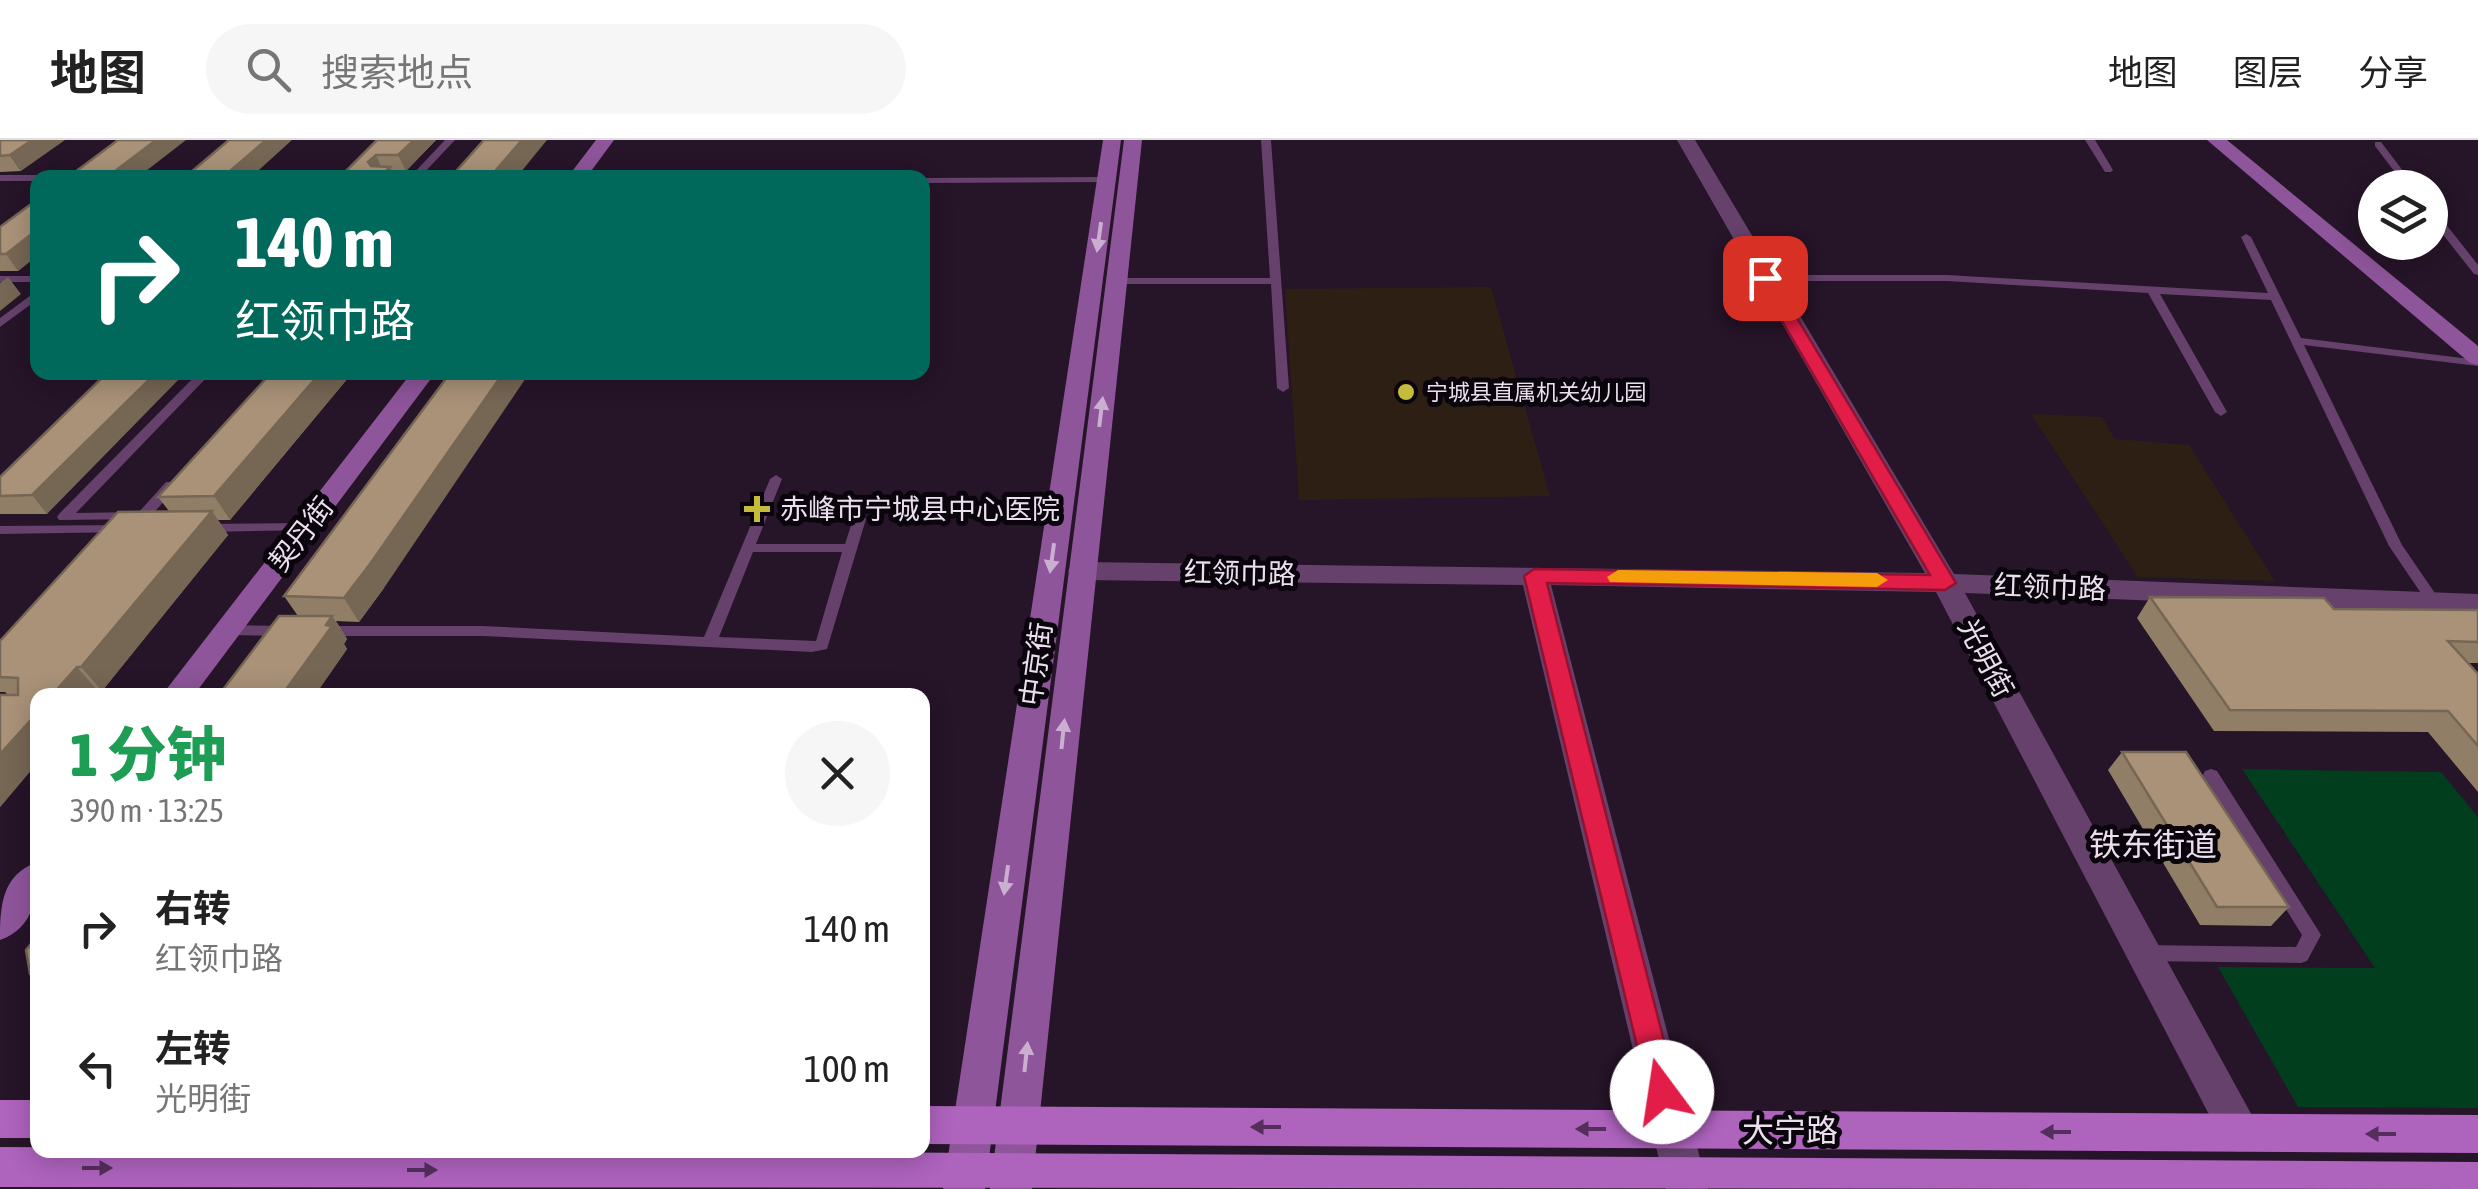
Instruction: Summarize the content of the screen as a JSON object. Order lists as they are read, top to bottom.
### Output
{
  "streets": {
    "main road": ["契丹街", "中京街", "大宁路"],
    "street": ["红领巾路", "光明街"]
  },
  "crossings": [
    ["红领巾路", "光明街"],
    ["红领巾路", "中京街"],
    ["光明街", "大宁路"],
    ["中京街", "大宁路"]
  ],
  "districts": ["铁东街道"],
  "places": {
    "other": ["宁城县直属机关幼儿园"],
    "health": ["赤峰市宁城县中心医院"]
  },
  "page": {
    "header": "地图",
    "search": "搜索地点",
    "nav": ["地图", "图层", "分享"],
    "turn": ["140 m", "红领巾路"],
    "heading": ["1 分钟", "390 m · 13:25"],
    "list": [
      {
        "name": "右转",
        "note": "红领巾路",
        "value": "140 m"
      },
      {
        "name": "左转",
        "note": "光明街",
        "value": "100 m"
      }
    ]
  }
}
